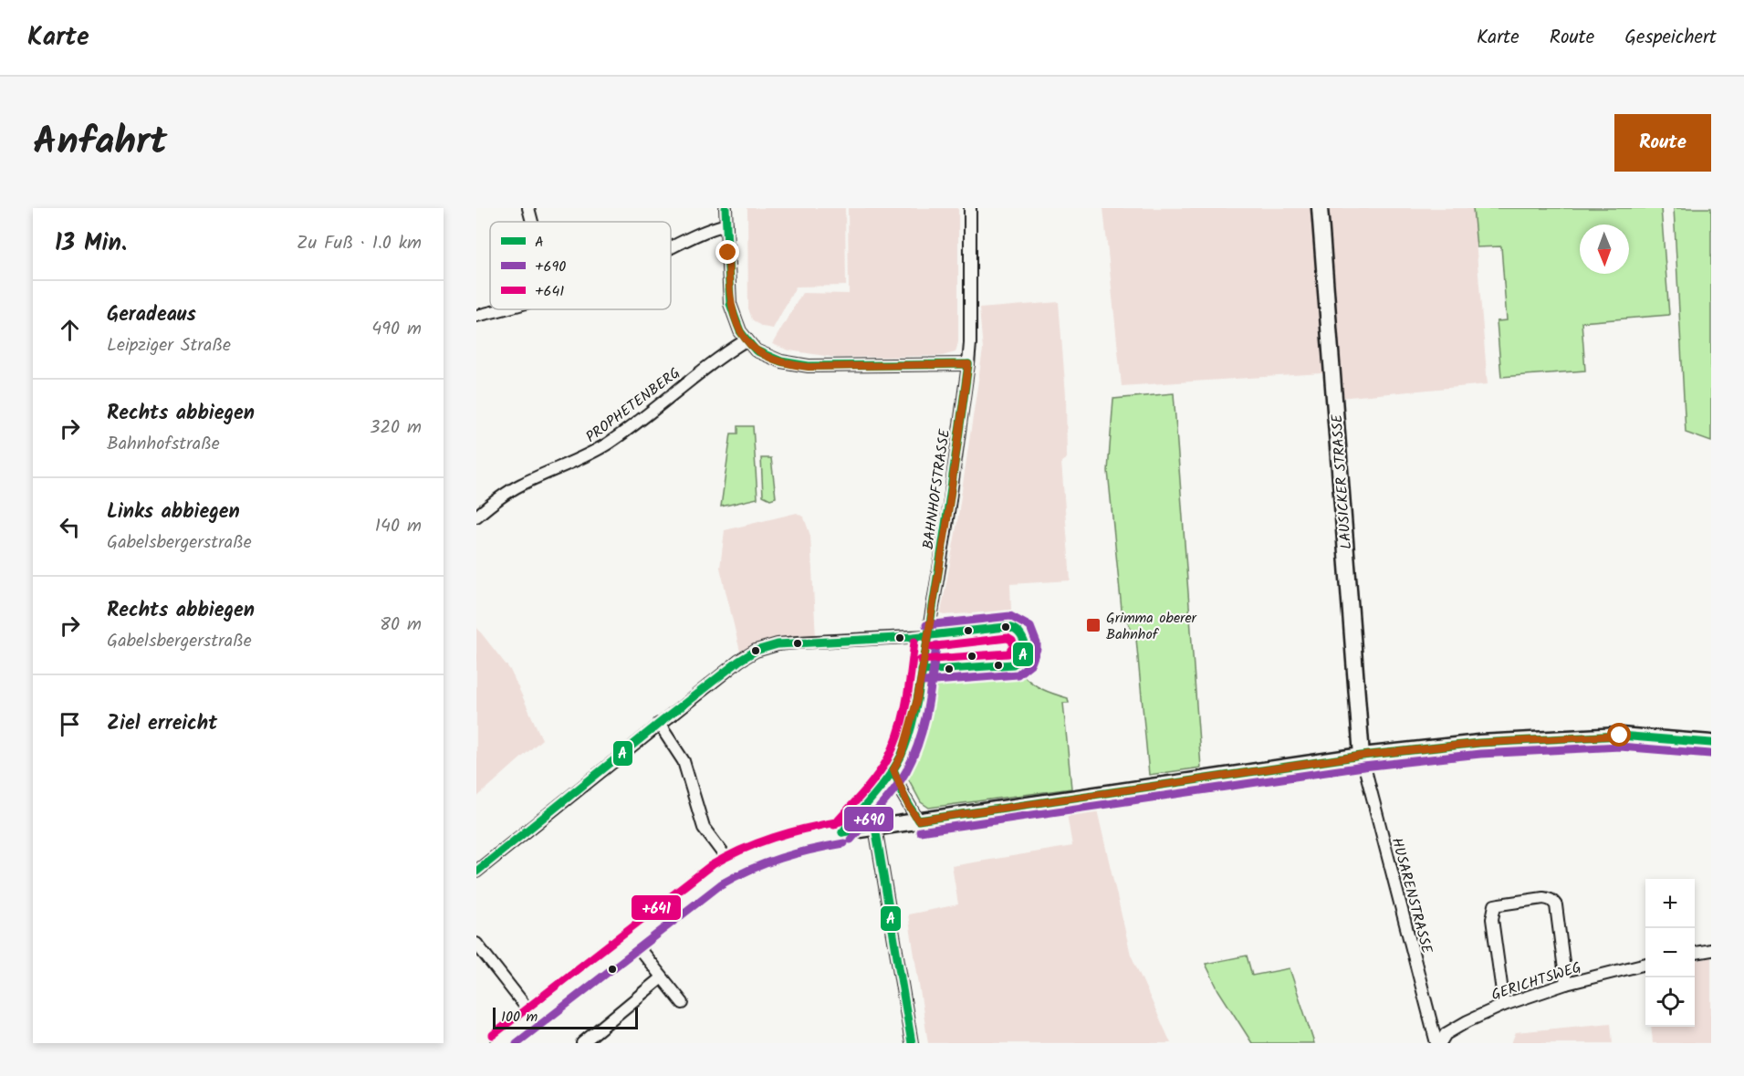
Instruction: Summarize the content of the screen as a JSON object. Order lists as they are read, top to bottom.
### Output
{
  "streets": {
    "main road": ["LAUSICKER STRASSE"],
    "street": [
      "PROPHETENBERG",
      "BAHNHOFSTRASSE",
      "HUSARENSTRASSE",
      "GERICHTSWEG"
    ]
  },
  "crossings": [
    ["LAUSICKER STRASSE", "HUSARENSTRASSE"],
    ["HUSARENSTRASSE", "GERICHTSWEG"]
  ],
  "places": {
    "transit": ["Grimma oberer Bahnhof"]
  },
  "lines": ["transit line A", "transit line +690", "transit line +641"],
  "legend": ["A", "+690", "+641"],
  "scale_bar": "100 m",
  "north": "bottom",
  "page": {
    "header": "Karte",
    "nav": ["Karte", "Route", "Gespeichert"],
    "title": "Anfahrt",
    "buttons": "Route",
    "heading": ["13 Min.", "Zu Fuß · 1.0 km"],
    "list": [
      ["Geradeaus", "Leipziger Straße", "490 m"],
      ["Rechts abbiegen", "Bahnhofstraße", "320 m"],
      ["Links abbiegen", "Gabelsbergerstraße", "140 m"],
      ["Rechts abbiegen", "Gabelsbergerstraße", "80 m"],
      "Ziel erreicht"
    ],
    "map_buttons": ["+", "−"],
    "scale": "100 m"
  }
}
